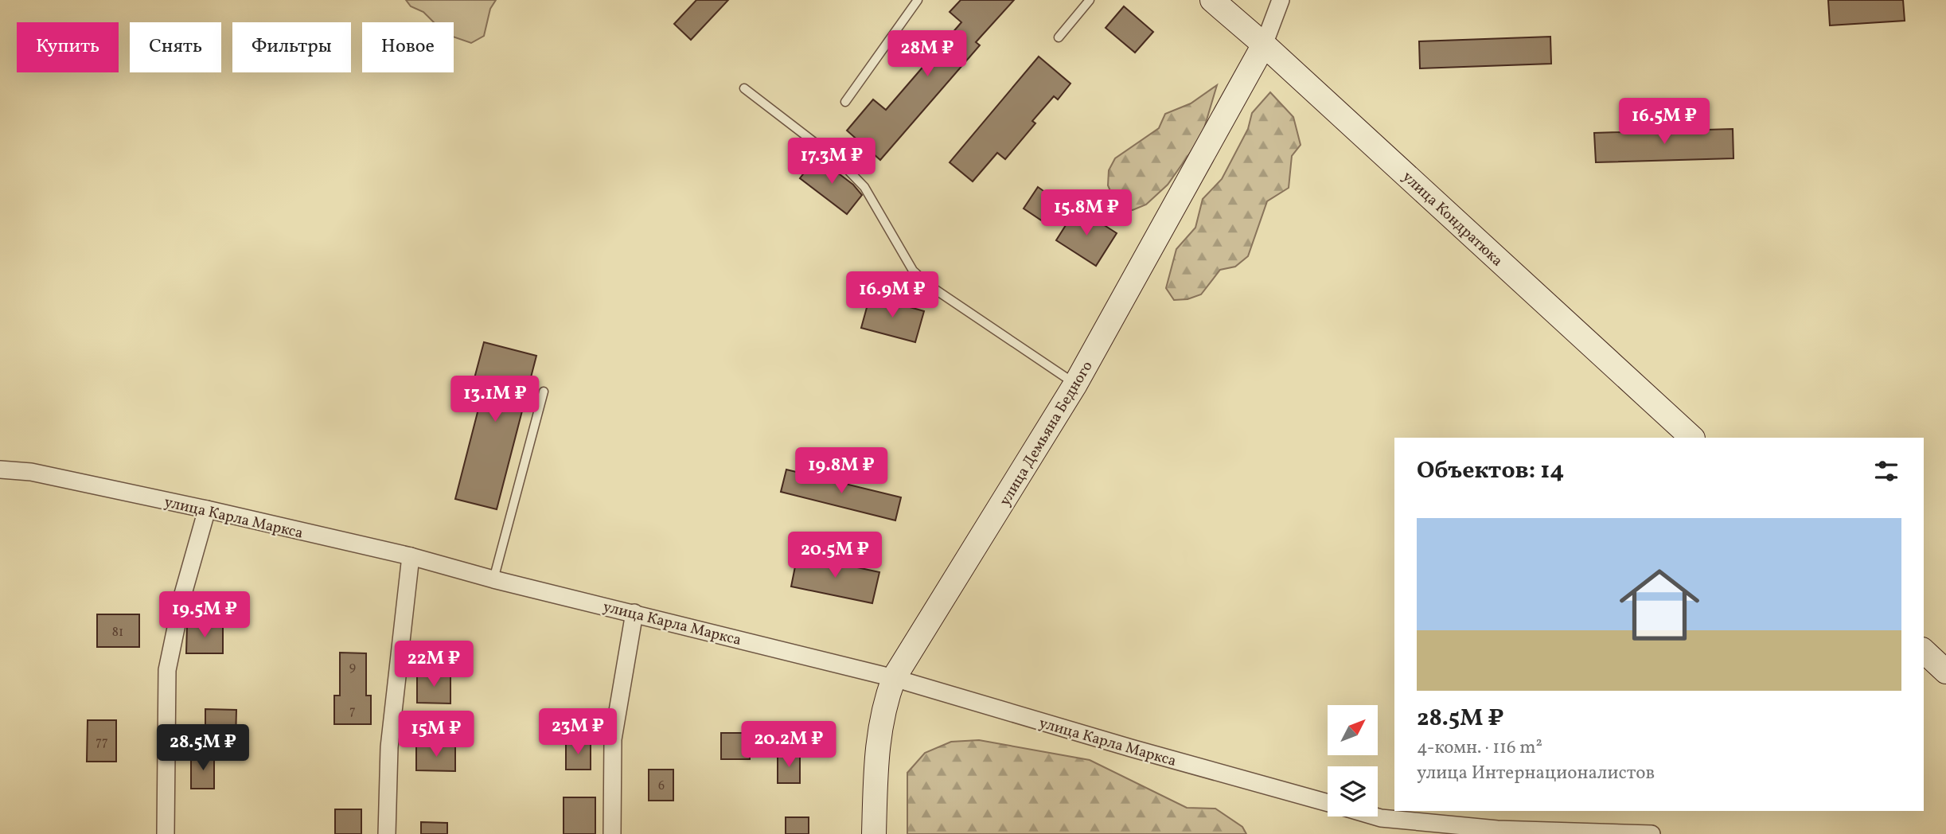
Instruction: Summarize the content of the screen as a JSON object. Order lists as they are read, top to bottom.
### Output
{
  "streets": {
    "street": ["улица Кондратюка", "улица Демьяна Бедного", "улица Карла Маркса"]
  },
  "crossings": [
    ["улица Кондратюка", "улица Демьяна Бедного"],
    ["улица Демьяна Бедного", "улица Карла Маркса"]
  ],
  "house_numbers": [
    "81",
    "9",
    "7",
    "77",
    "6"
  ],
  "north": "top right",
  "page": {
    "chip": [
      "Купить",
      "Снять",
      "Фильтры",
      "Новое"
    ],
    "price": [
      "28M ₽",
      "16.5M ₽",
      "17.3M ₽",
      "15.8M ₽",
      "16.9M ₽",
      "13.1M ₽",
      "19.8M ₽",
      "20.5M ₽",
      "19.5M ₽",
      "22M ₽",
      "23M ₽",
      "15M ₽",
      "20.2M ₽",
      "28.5M ₽"
    ],
    "heading": "Объектов: 14",
    "list": [
      {
        "name": "28.5M ₽",
        "note": "4-комн. · 116 m² · улица Интернационалистов"
      }
    ]
  }
}
